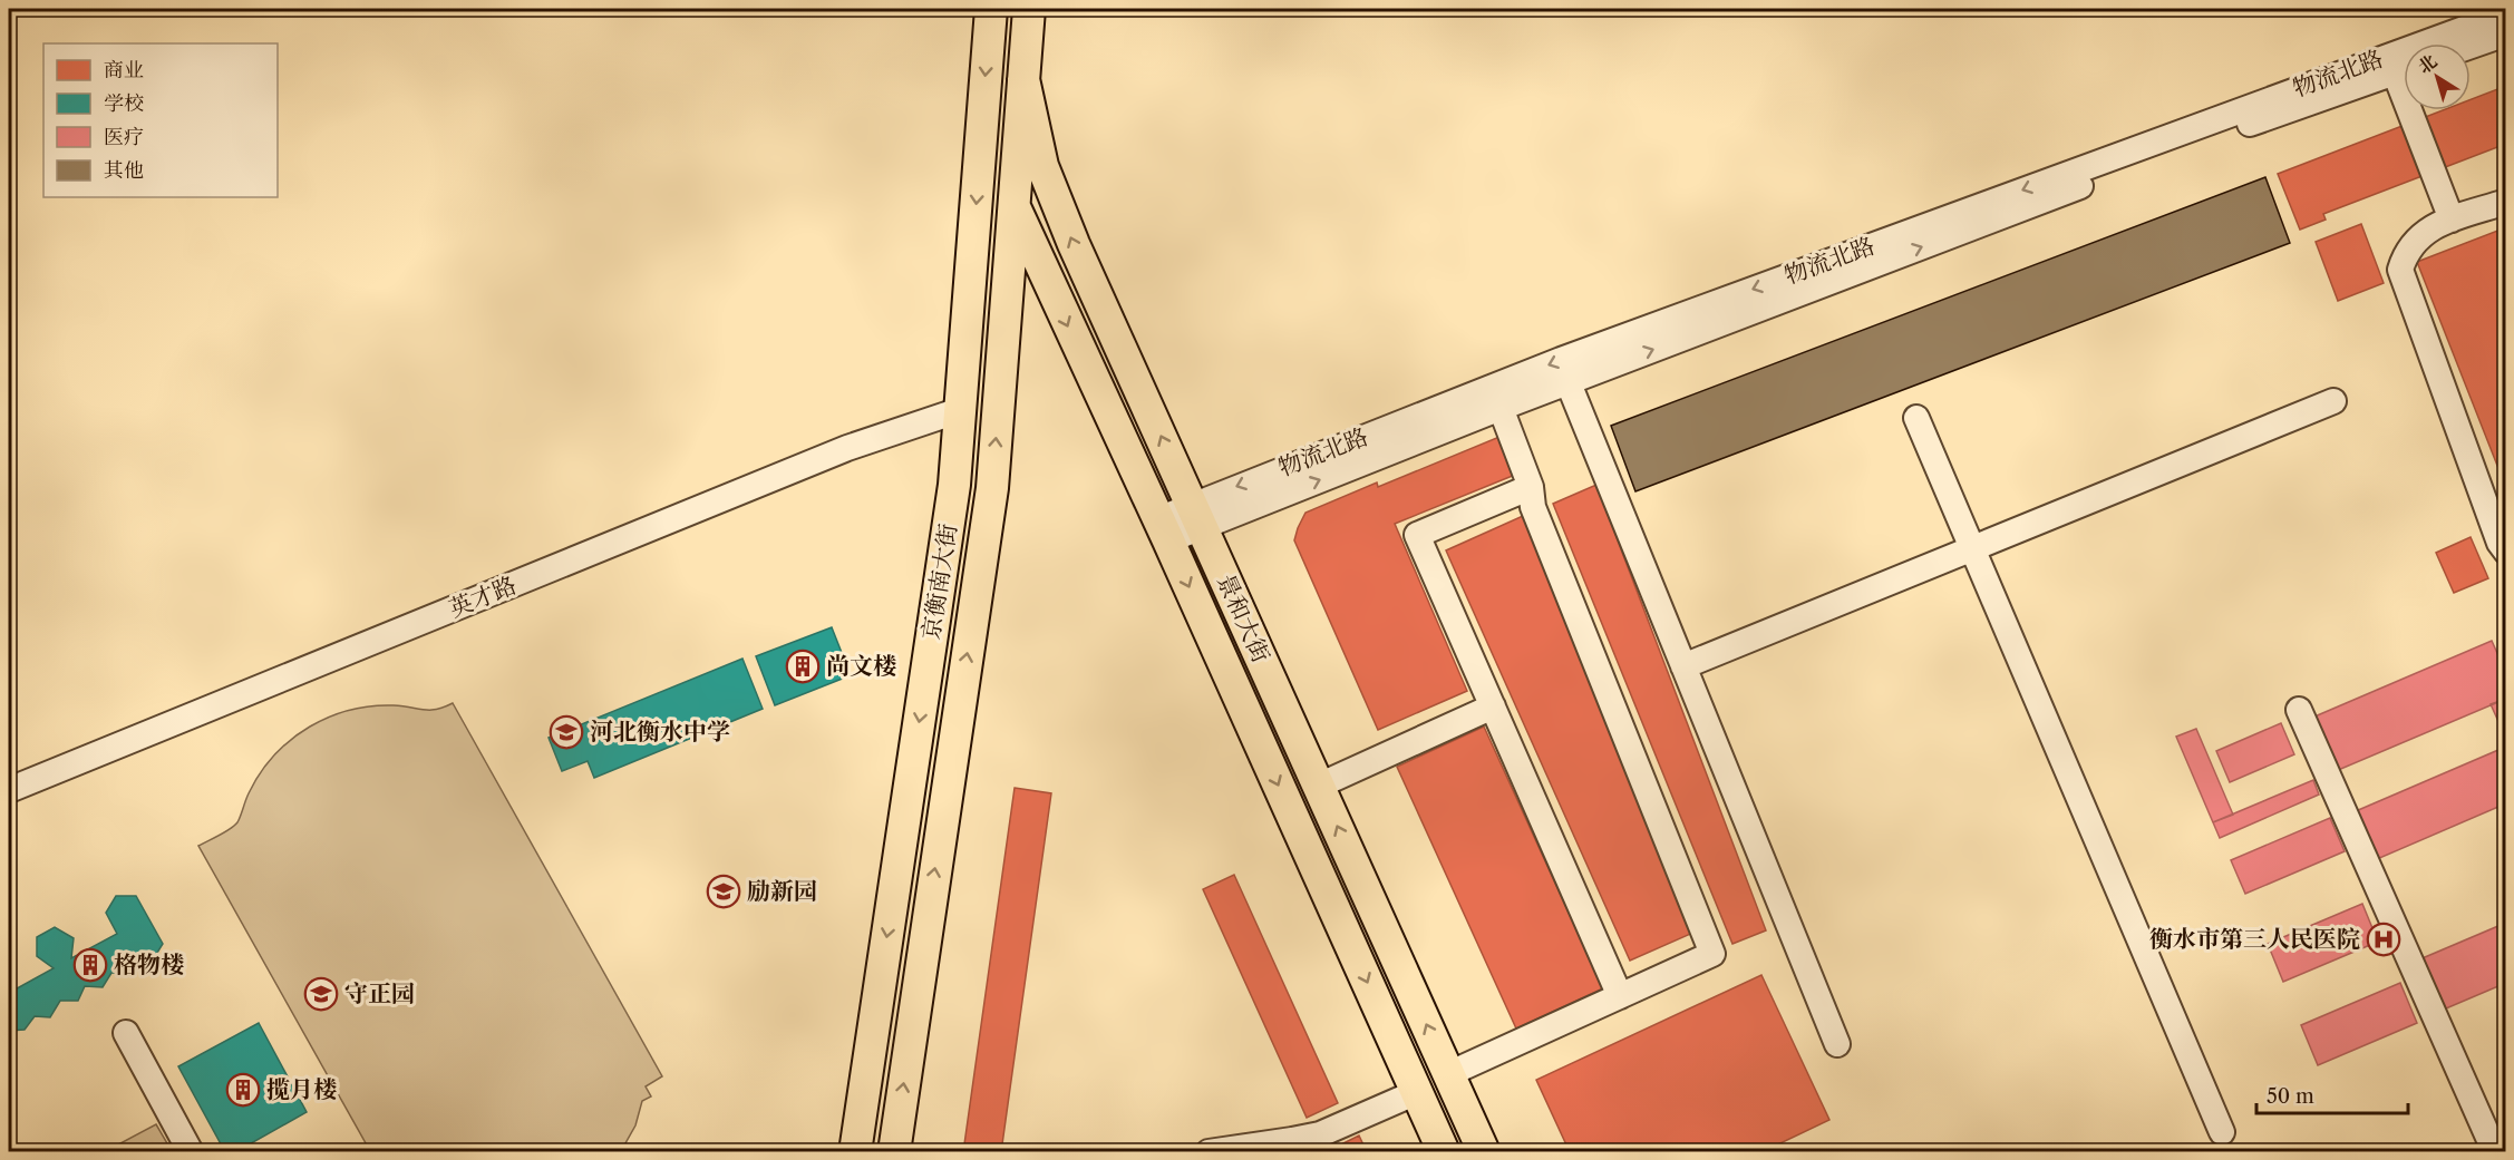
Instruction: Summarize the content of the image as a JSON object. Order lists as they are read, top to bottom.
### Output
{
  "streets": {
    "main road": ["京衡南大街", "景和大街"],
    "street": ["物流北路", "英才路"]
  },
  "crossings": [
    ["物流北路", "景和大街"],
    ["京衡南大街", "英才路"],
    ["京衡南大街", "景和大街"]
  ],
  "places": {
    "building": ["尚文楼", "格物楼", "揽月楼"],
    "school or university": ["河北衡水中学", "励新园", "守正园"],
    "hospital": ["衡水市第三人民医院"]
  },
  "legend": [
    "商业",
    "学校",
    "医疗",
    "其他"
  ],
  "scale_bar": "50 m",
  "north": "top left"
}
